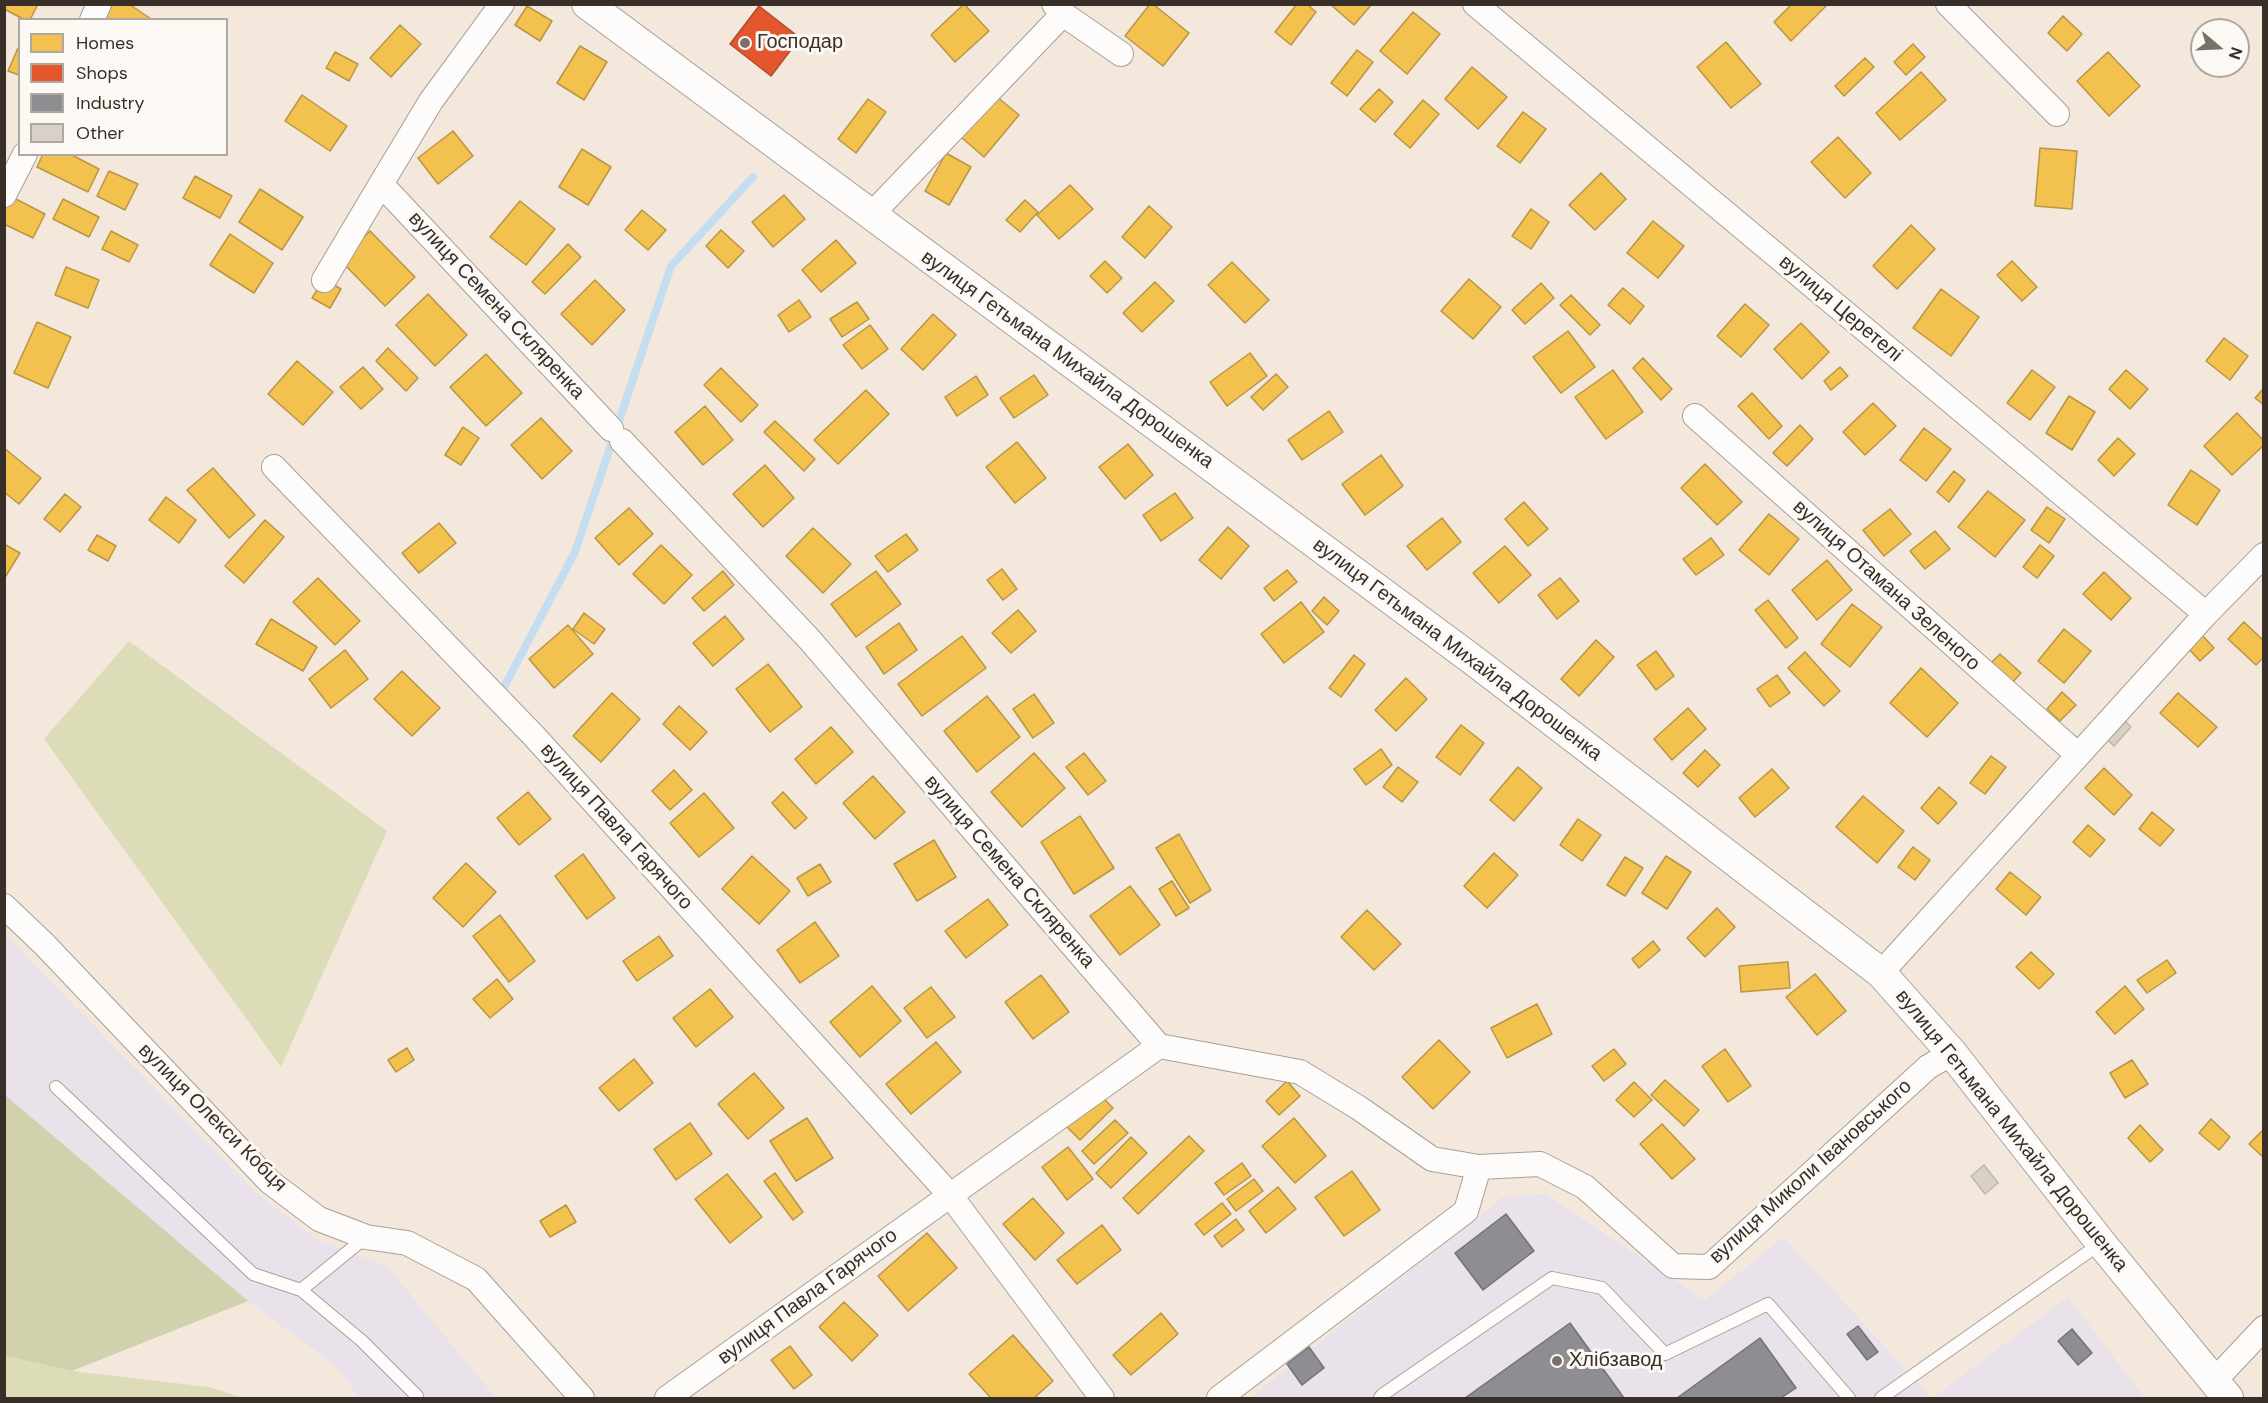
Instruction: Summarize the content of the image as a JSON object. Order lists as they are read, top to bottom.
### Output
{
  "streets": {
    "street": [
      "вулиця Семена Скляренка",
      "вулиця Церетелі",
      "вулиця Гетьмана Михайла Дорошенка",
      "вулиця Отамана Зеленого",
      "вулиця Павла Гарячого",
      "вулиця Олекси Кобця",
      "вулиця Миколи Івановського"
    ]
  },
  "crossings": [
    ["вулиця Семена Скляренка", "вулиця Павла Гарячого"],
    ["вулиця Гетьмана Михайла Дорошенка", "вулиця Миколи Івановського"]
  ],
  "places": ["Господар", "Хлібзавод"],
  "legend": [
    "Homes",
    "Shops",
    "Industry",
    "Other"
  ],
  "north": "right"
}
